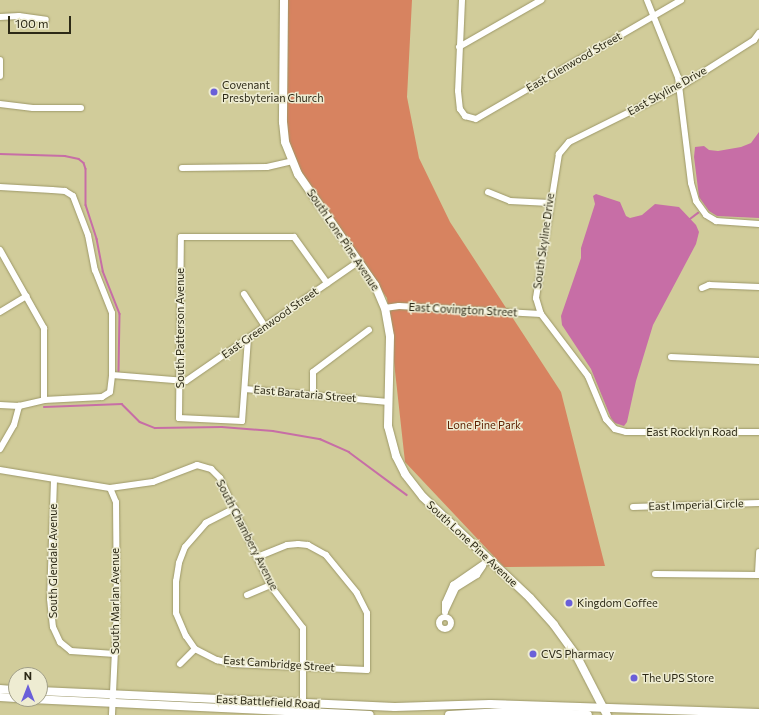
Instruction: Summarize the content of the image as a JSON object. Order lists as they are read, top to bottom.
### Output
{
  "streets": {
    "main road": ["South Lone Pine Avenue", "East Battlefield Road"],
    "street": [
      "East Glenwood Street",
      "East Skyline Drive",
      "South Skyline Drive",
      "East Covington Street",
      "East Greenwood Street",
      "South Patterson Avenue",
      "East Barataria Street",
      "East Rocklyn Road",
      "East Imperial Circle",
      "South Chambery Avenue",
      "South Glendale Avenue",
      "South Marlan Avenue",
      "East Cambridge Street"
    ]
  },
  "crossings": [
    ["East Skyline Drive", "South Skyline Drive"],
    ["South Lone Pine Avenue", "East Covington Street"],
    ["South Lone Pine Avenue", "East Greenwood Street"],
    ["South Lone Pine Avenue", "East Barataria Street"],
    ["South Lone Pine Avenue", "East Battlefield Road"],
    ["South Skyline Drive", "East Covington Street"],
    ["South Skyline Drive", "East Rocklyn Road"],
    ["East Greenwood Street", "South Patterson Avenue"],
    ["South Patterson Avenue", "East Barataria Street"],
    ["South Chambery Avenue", "South Marlan Avenue"],
    ["South Chambery Avenue", "East Cambridge Street"],
    ["South Chambery Avenue", "East Battlefield Road"],
    ["South Glendale Avenue", "South Marlan Avenue"],
    ["South Marlan Avenue", "East Battlefield Road"]
  ],
  "parks": ["Lone Pine Park"],
  "places": [
    "Covenant Presbyterian Church",
    "Kingdom Coffee",
    "CVS Pharmacy",
    "The UPS Store"
  ],
  "scale_bar": "100 m",
  "north": "top"
}
